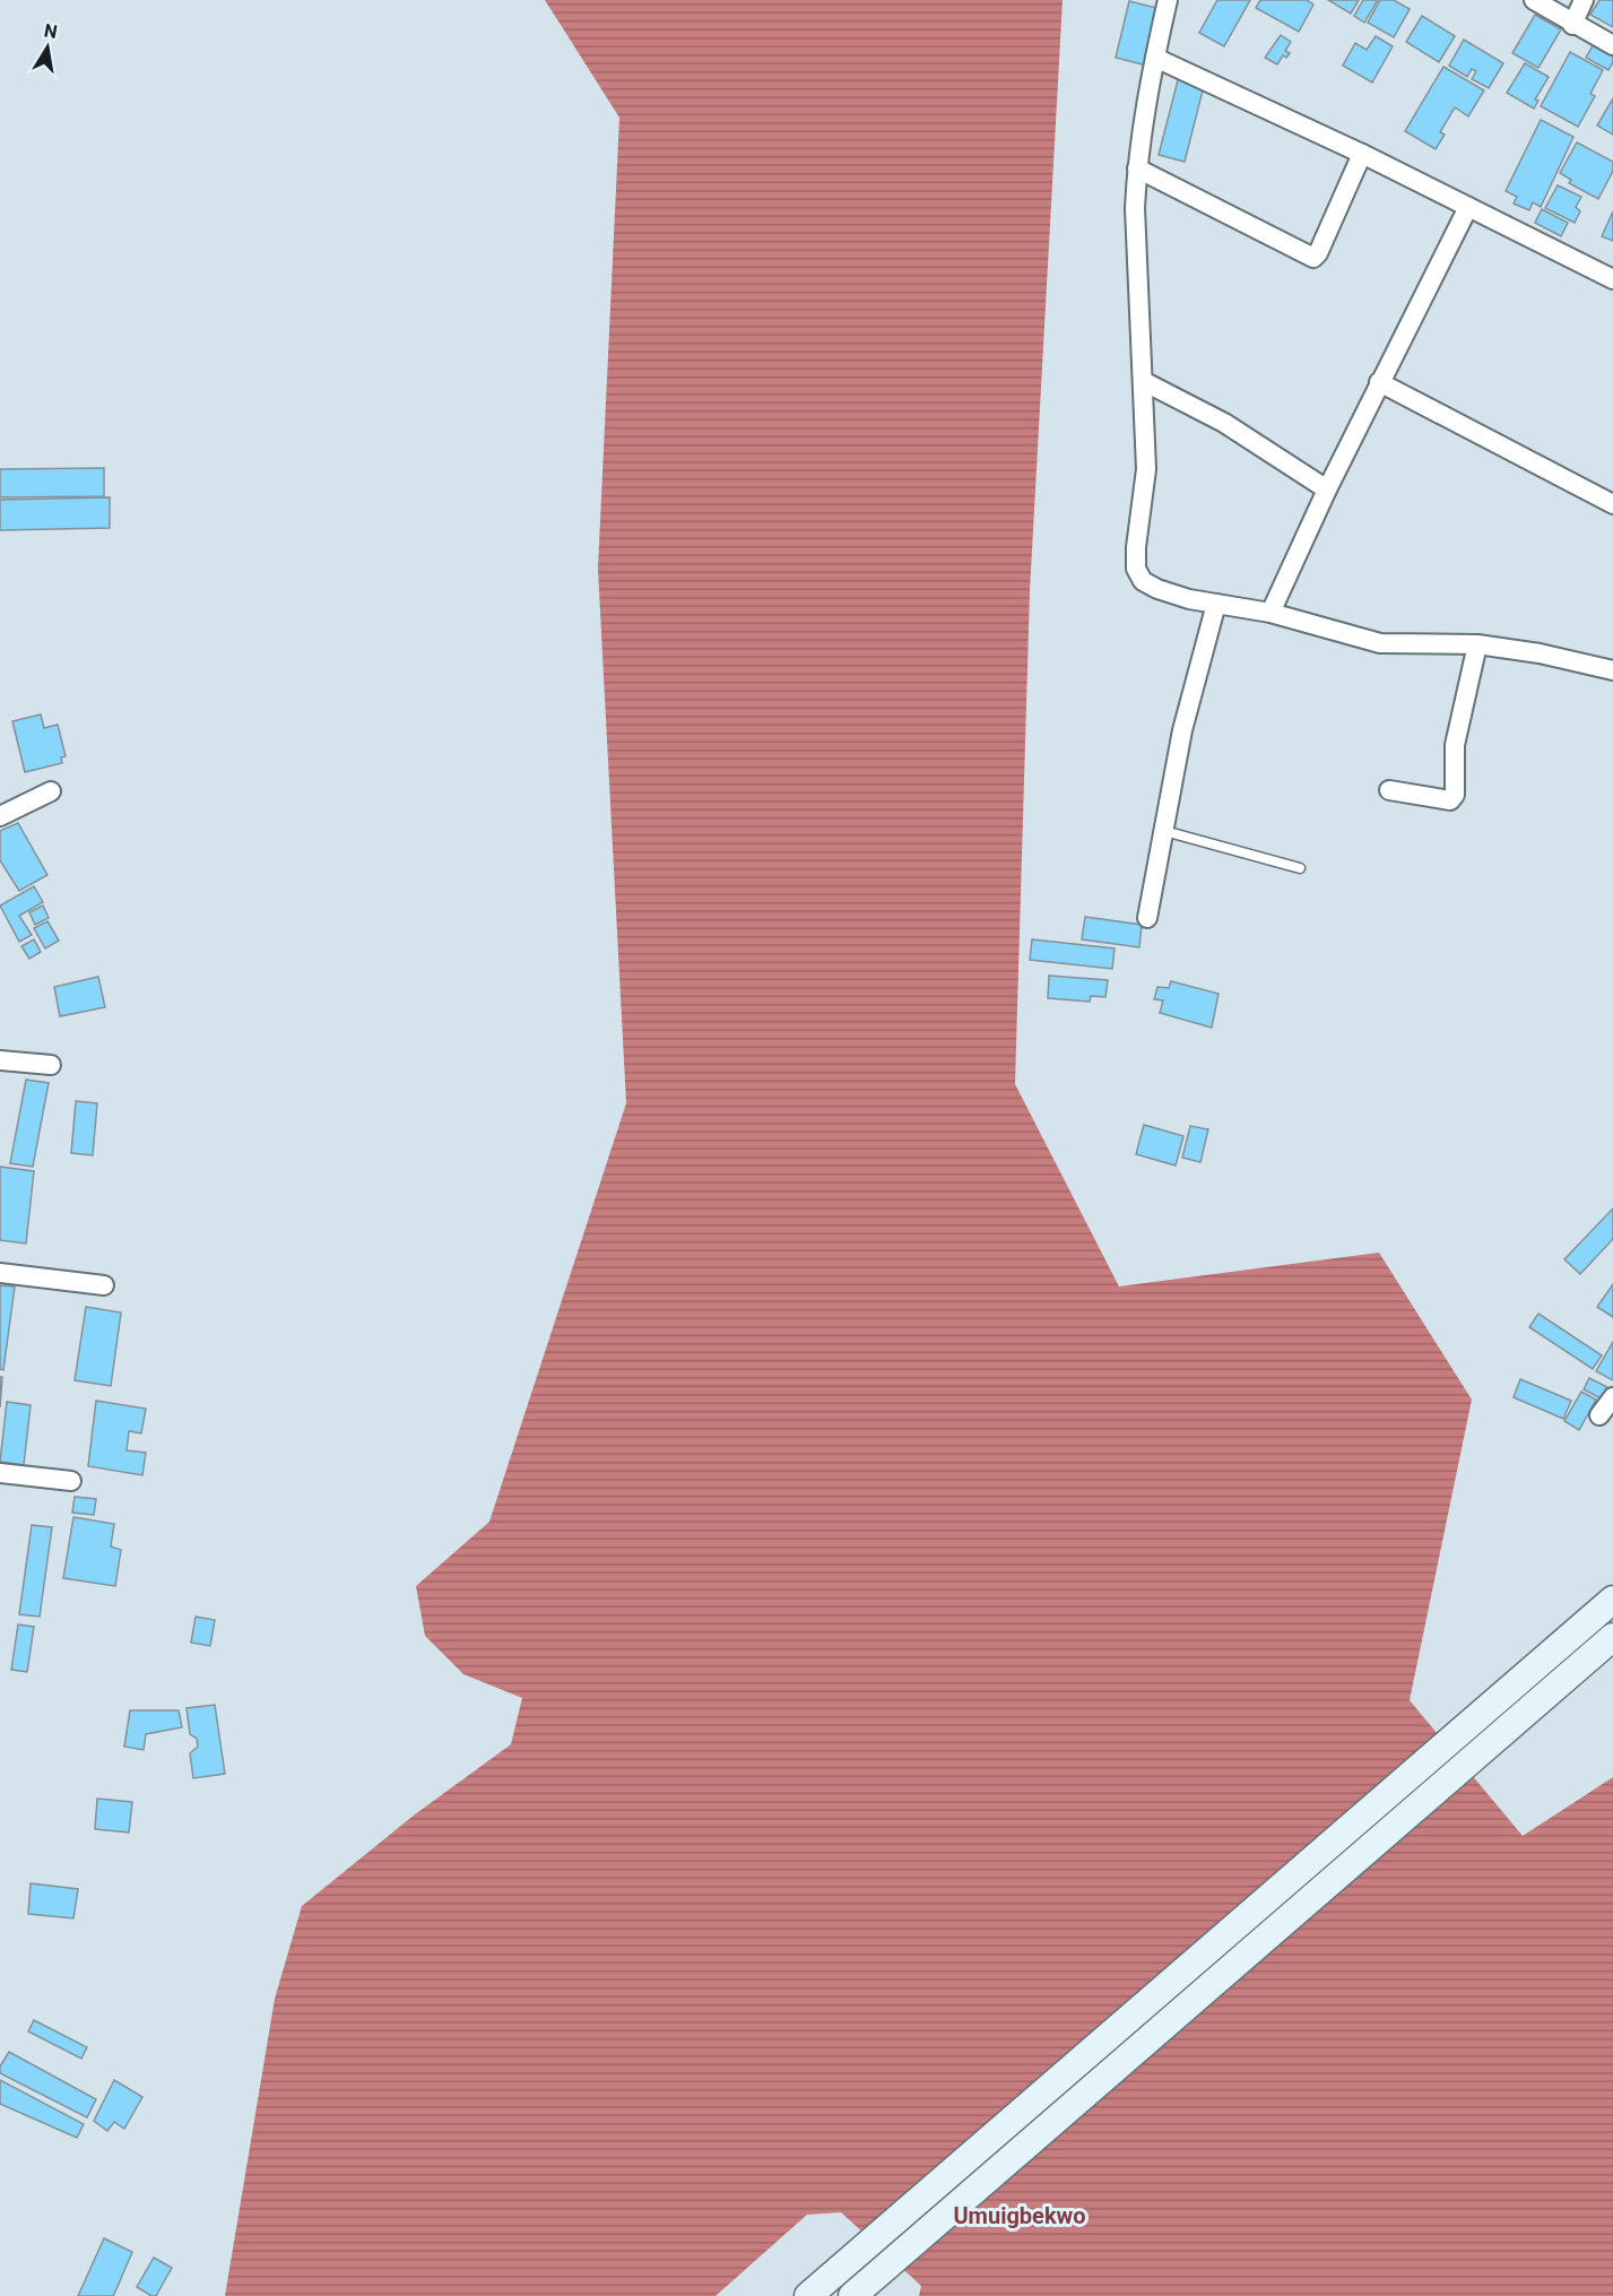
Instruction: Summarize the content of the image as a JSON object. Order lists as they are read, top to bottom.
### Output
{
  "districts": ["Umuigbekwo"],
  "north": "top"
}
